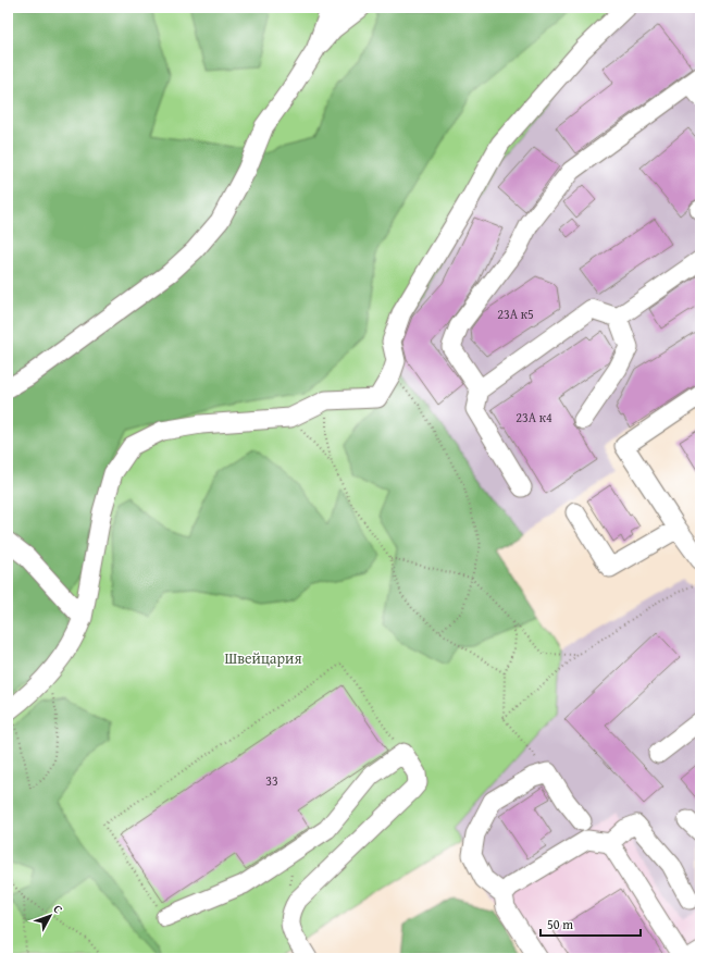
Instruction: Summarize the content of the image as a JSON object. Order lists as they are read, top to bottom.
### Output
{
  "parks": ["Швейцария"],
  "house_numbers": ["23А к5", "23А к4", "33"],
  "scale_bar": "50 m",
  "north": "top right"
}
